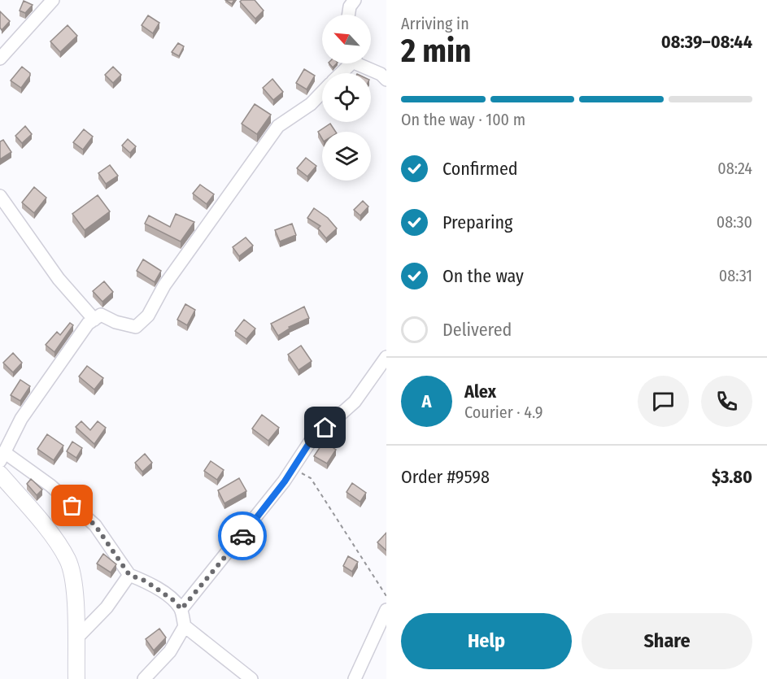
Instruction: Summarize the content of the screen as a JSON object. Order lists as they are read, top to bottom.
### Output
{
  "north": "top left",
  "page": {
    "heading": ["2 min", "Arriving in", "08:39–08:44"],
    "panel": [
      "Alex",
      "Courier · 4.9",
      "Order #9598",
      "$3.80"
    ],
    "bar": "On the way · 100 m",
    "list": [
      ["Confirmed", "08:24"],
      ["Preparing", "08:30"],
      ["On the way", "08:31"],
      "Delivered"
    ],
    "round": "A",
    "buttons": ["Help", "Share"]
  }
}
